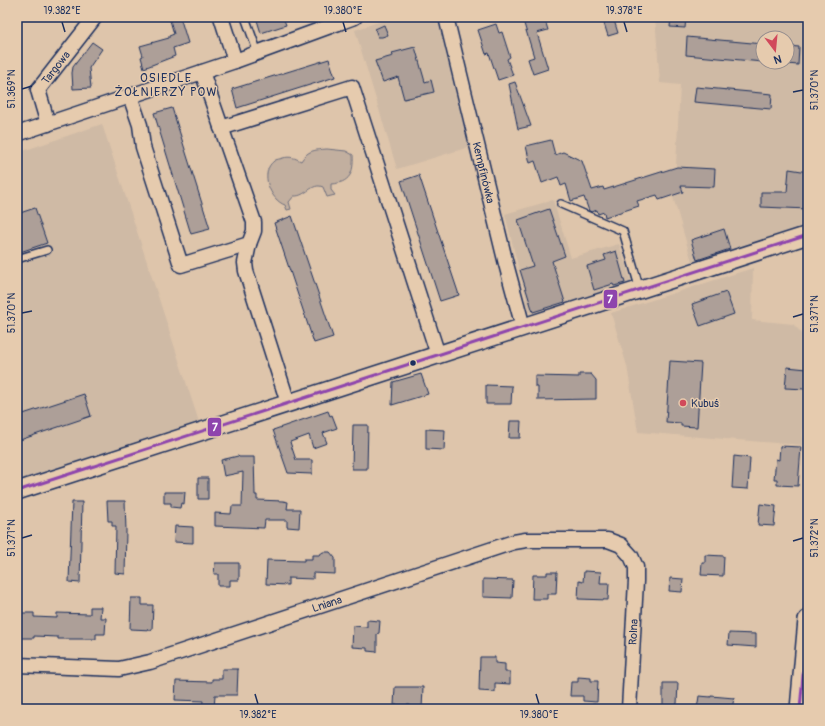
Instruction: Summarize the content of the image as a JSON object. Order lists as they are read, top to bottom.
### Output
{
  "streets": {
    "street": [
      "Targowa",
      "Kempfinówka",
      "Lniana",
      "Rolna"
    ]
  },
  "crossings": [
    ["Lniana", "Rolna"]
  ],
  "districts": ["OSIEDLE ŻOŁNIERZY POW"],
  "places": ["Kubuś"],
  "lines": ["transit line 7"],
  "north": "bottom",
  "coordinates": [
    "19.382°E",
    "19.380°E",
    "19.378°E",
    "51.369°N",
    "51.370°N",
    "51.371°N",
    "51.372°N"
  ]
}
